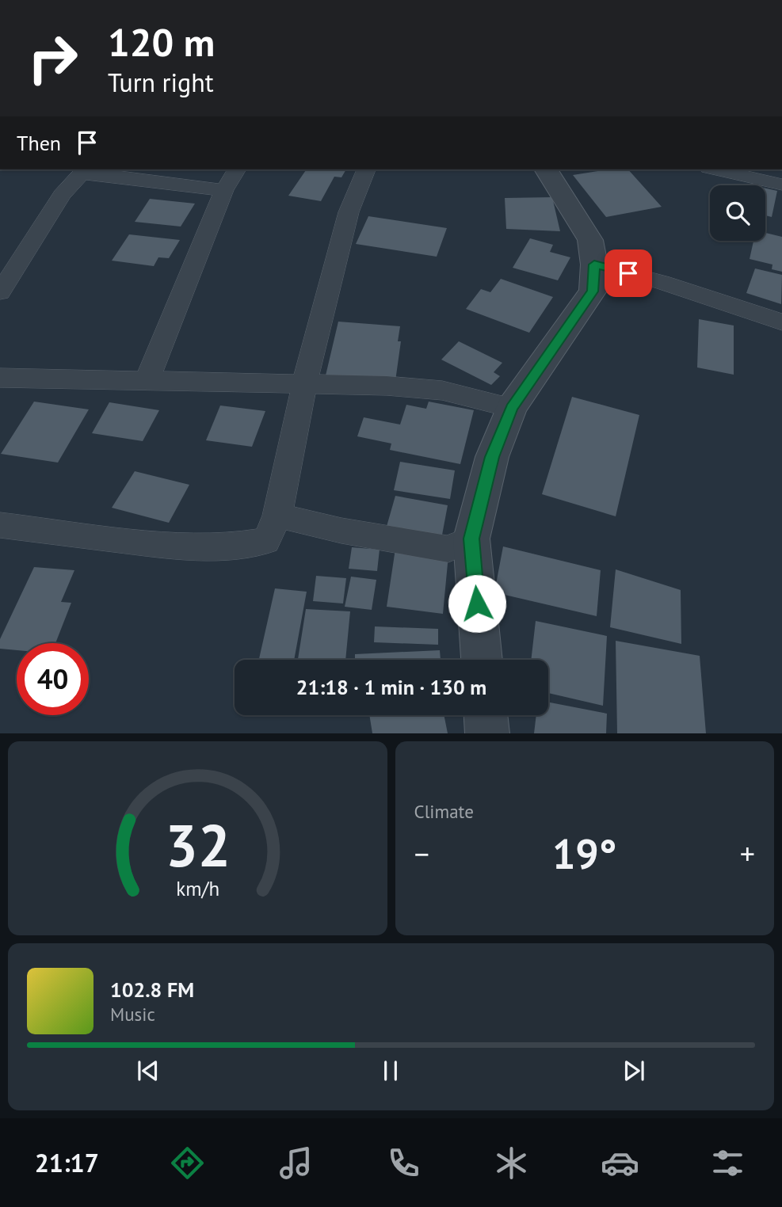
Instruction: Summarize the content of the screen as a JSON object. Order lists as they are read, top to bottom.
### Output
{
  "page": {
    "turn": ["120 m", "Turn right"],
    "then": "Then",
    "limit": "40",
    "trip": "21:18 · 1 min · 130 m",
    "tile": "Climate",
    "heat": ["−", "19°", "+"],
    "song": ["102.8 FM", "Music"],
    "tabs": "21:17",
    "gauge": ["32", "km/h"]
  }
}
